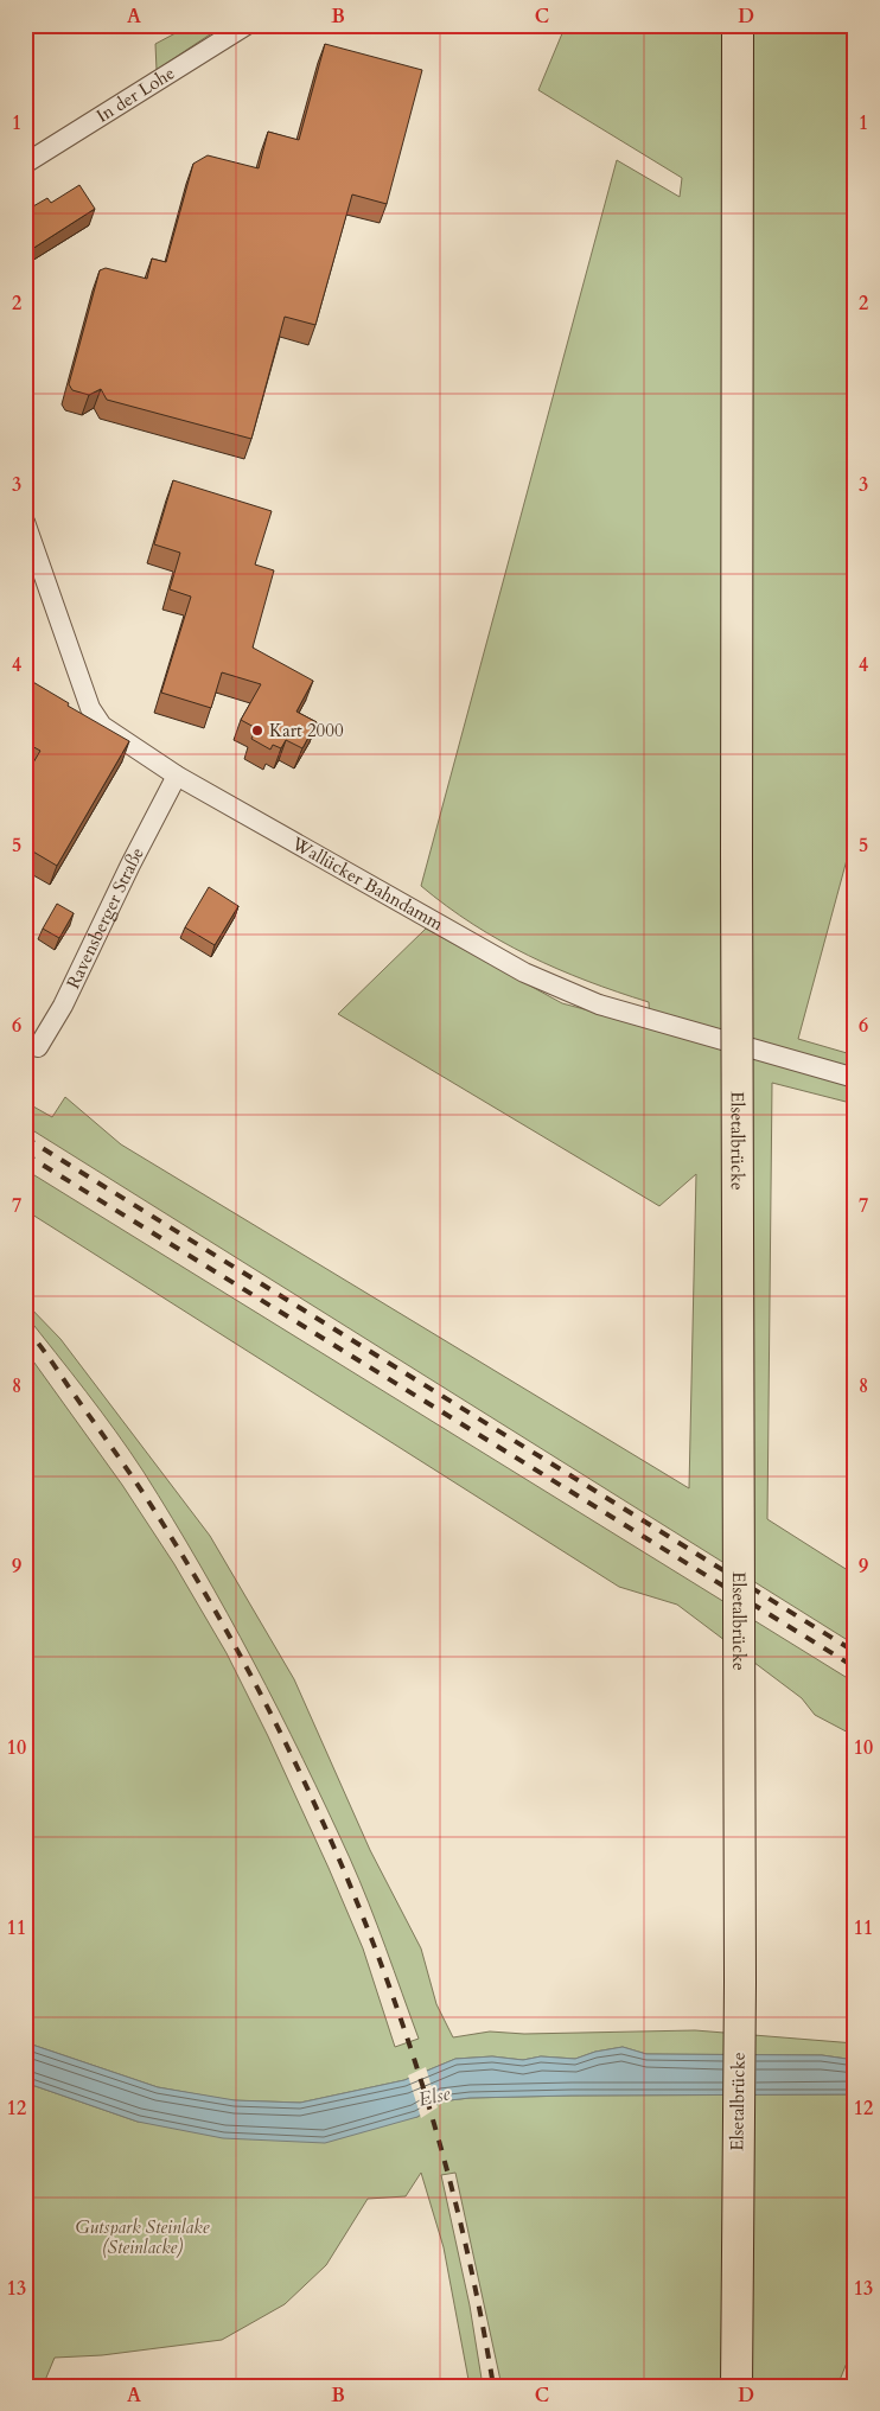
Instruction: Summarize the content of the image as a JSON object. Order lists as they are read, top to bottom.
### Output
{
  "streets": {
    "main road": ["Elsetalbrücke"],
    "street": ["In der Lohe", "Wallücker Bahndamm", "Ravensberger Straße"]
  },
  "crossings": [
    ["Wallücker Bahndamm", "Ravensberger Straße"]
  ],
  "water": ["Else"],
  "parks": ["Gutspark Steinlake (Steinlacke)"],
  "places": ["Kart 2000"],
  "grid": {
    "columns": [
      "A",
      "B",
      "C",
      "D"
    ],
    "rows": [
      "1",
      "2",
      "3",
      "4",
      "5",
      "6",
      "7",
      "8",
      "9",
      "10",
      "11",
      "12",
      "13"
    ]
  }
}
